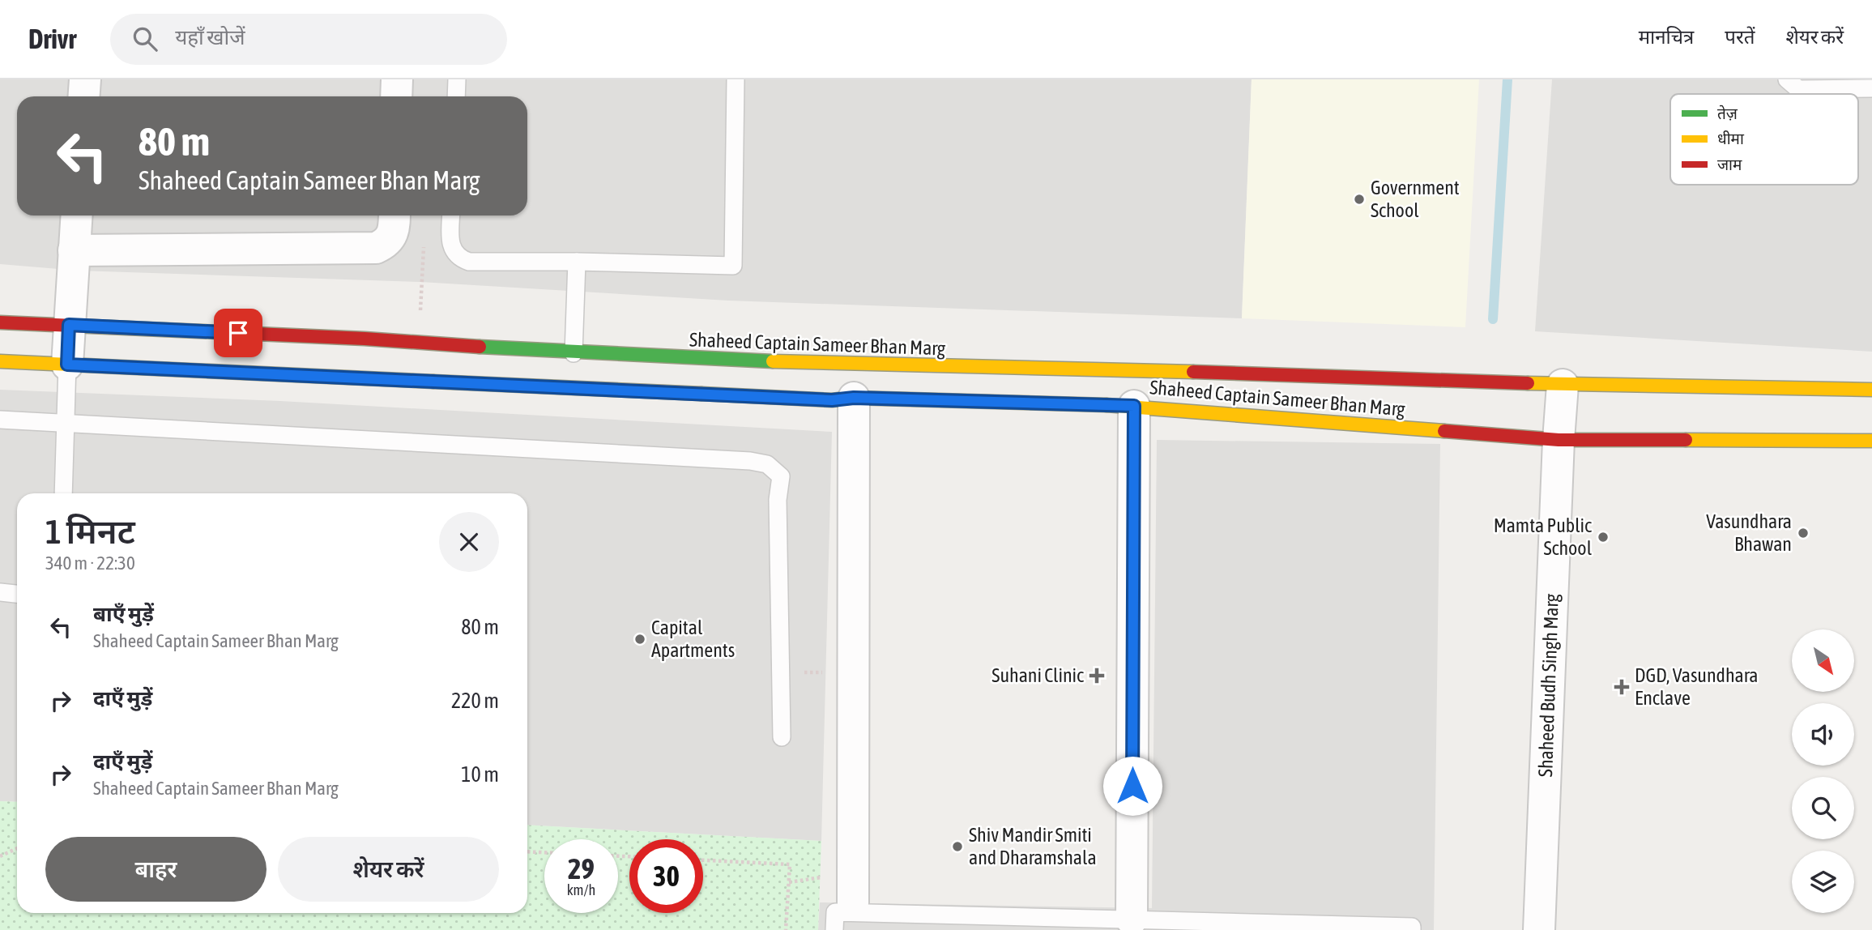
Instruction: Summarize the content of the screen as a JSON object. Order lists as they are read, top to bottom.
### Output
{
  "streets": {
    "street": ["Shaheed Captain Sameer Bhan Marg", "Shaheed Budh Singh Marg"]
  },
  "crossings": [
    ["Shaheed Captain Sameer Bhan Marg", "Shaheed Budh Singh Marg"]
  ],
  "places": {
    "other": [
      "Government School",
      "Vasundhara Bhawan",
      "Mamta Public School",
      "Capital Apartments",
      "Shiv Mandir Smiti and Dharamshala"
    ],
    "health": ["Suhani Clinic", "DGD, Vasundhara Enclave"]
  },
  "legend": ["तेज़", "धीमा", "जाम"],
  "north": "bottom right",
  "page": {
    "header": "Drivr",
    "search": "यहाँ खोजें",
    "nav": ["मानचित्र", "परतें", "शेयर करें"],
    "turn": ["80 m", "Shaheed Captain Sameer Bhan Marg"],
    "heading": ["1 मिनट", "340 m · 22:30"],
    "list": [
      {
        "name": "बाएँ मुड़ें",
        "note": "Shaheed Captain Sameer Bhan Marg",
        "value": "80 m"
      },
      {
        "name": "दाएँ मुड़ें",
        "value": "220 m"
      },
      {
        "name": "दाएँ मुड़ें",
        "note": "Shaheed Captain Sameer Bhan Marg",
        "value": "10 m"
      }
    ],
    "buttons": ["बाहर", "शेयर करें"],
    "speed": "29 km/h",
    "limit": "30"
  }
}
